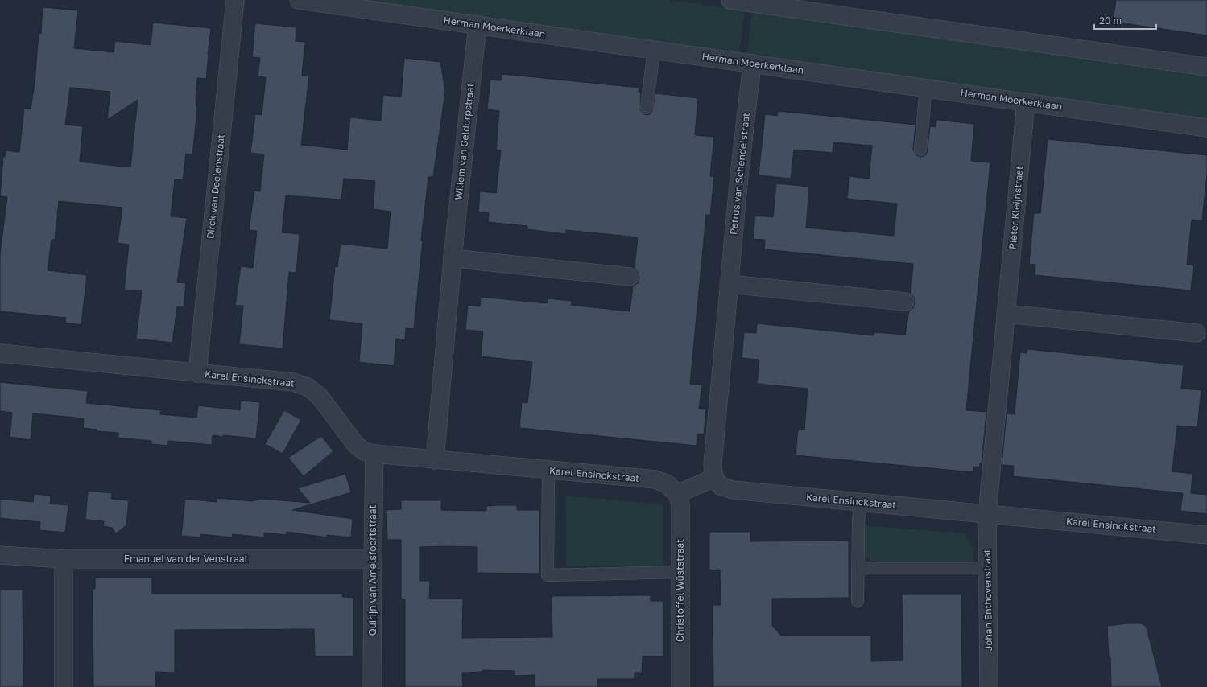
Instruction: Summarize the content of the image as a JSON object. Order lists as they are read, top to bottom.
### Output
{
  "streets": {
    "street": [
      "Herman Moerkerklaan",
      "Willem van Geldorpstraat",
      "Petrus van Schendelstraat",
      "Dirck van Deelenstraat",
      "Pieter Kleijnstraat",
      "Karel Ensinckstraat",
      "Emanuel van der Venstraat",
      "Quirijn van Amelsfoortstraat",
      "Christoffel Wüststraat",
      "Johan Enthovenstraat"
    ]
  },
  "crossings": [
    ["Herman Moerkerklaan", "Willem van Geldorpstraat"],
    ["Herman Moerkerklaan", "Petrus van Schendelstraat"],
    ["Herman Moerkerklaan", "Pieter Kleijnstraat"],
    ["Willem van Geldorpstraat", "Karel Ensinckstraat"],
    ["Petrus van Schendelstraat", "Karel Ensinckstraat"],
    ["Dirck van Deelenstraat", "Karel Ensinckstraat"],
    ["Pieter Kleijnstraat", "Karel Ensinckstraat"],
    ["Pieter Kleijnstraat", "Johan Enthovenstraat"],
    ["Karel Ensinckstraat", "Quirijn van Amelsfoortstraat"],
    ["Karel Ensinckstraat", "Christoffel Wüststraat"],
    ["Karel Ensinckstraat", "Johan Enthovenstraat"],
    ["Emanuel van der Venstraat", "Quirijn van Amelsfoortstraat"]
  ],
  "scale_bar": "20 m"
}
